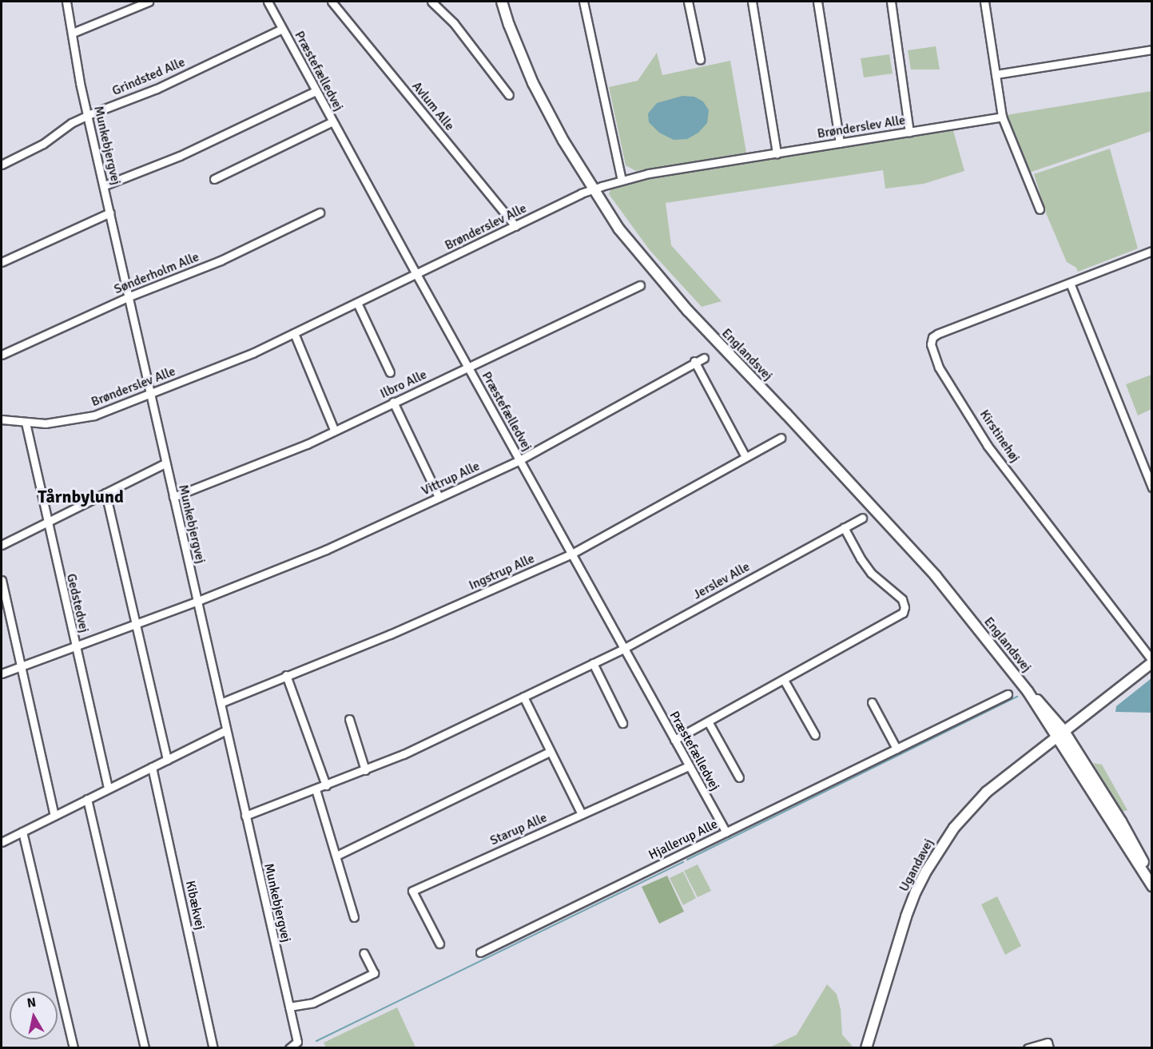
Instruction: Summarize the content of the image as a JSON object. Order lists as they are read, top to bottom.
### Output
{
  "streets": {
    "main road": ["Englandsvej", "Kirstinehøj", "Ugandavej"],
    "street": [
      "Præstefælledvej",
      "Grindsted Alle",
      "Avlum Alle",
      "Brønderslev Alle",
      "Munkebjergvej",
      "Sønderholm Alle",
      "Ilbro Alle",
      "Vittrup Alle",
      "Ingstrup Alle",
      "Jerslev Alle",
      "Gedstedvej",
      "Starup Alle",
      "Hjallerup Alle",
      "Kibækvej"
    ]
  },
  "crossings": [
    ["Præstefælledvej", "Grindsted Alle"],
    ["Præstefælledvej", "Brønderslev Alle"],
    ["Præstefælledvej", "Ilbro Alle"],
    ["Præstefælledvej", "Vittrup Alle"],
    ["Præstefælledvej", "Ingstrup Alle"],
    ["Præstefælledvej", "Jerslev Alle"],
    ["Præstefælledvej", "Starup Alle"],
    ["Præstefælledvej", "Hjallerup Alle"],
    ["Grindsted Alle", "Munkebjergvej"],
    ["Avlum Alle", "Brønderslev Alle"],
    ["Brønderslev Alle", "Munkebjergvej"],
    ["Brønderslev Alle", "Englandsvej"],
    ["Brønderslev Alle", "Gedstedvej"],
    ["Munkebjergvej", "Sønderholm Alle"],
    ["Munkebjergvej", "Ilbro Alle"],
    ["Munkebjergvej", "Vittrup Alle"],
    ["Munkebjergvej", "Ingstrup Alle"],
    ["Munkebjergvej", "Jerslev Alle"],
    ["Englandsvej", "Kirstinehøj"],
    ["Englandsvej", "Ugandavej"],
    ["Kirstinehøj", "Ugandavej"],
    ["Vittrup Alle", "Gedstedvej"]
  ],
  "districts": ["Tårnbylund"],
  "north": "top"
}
